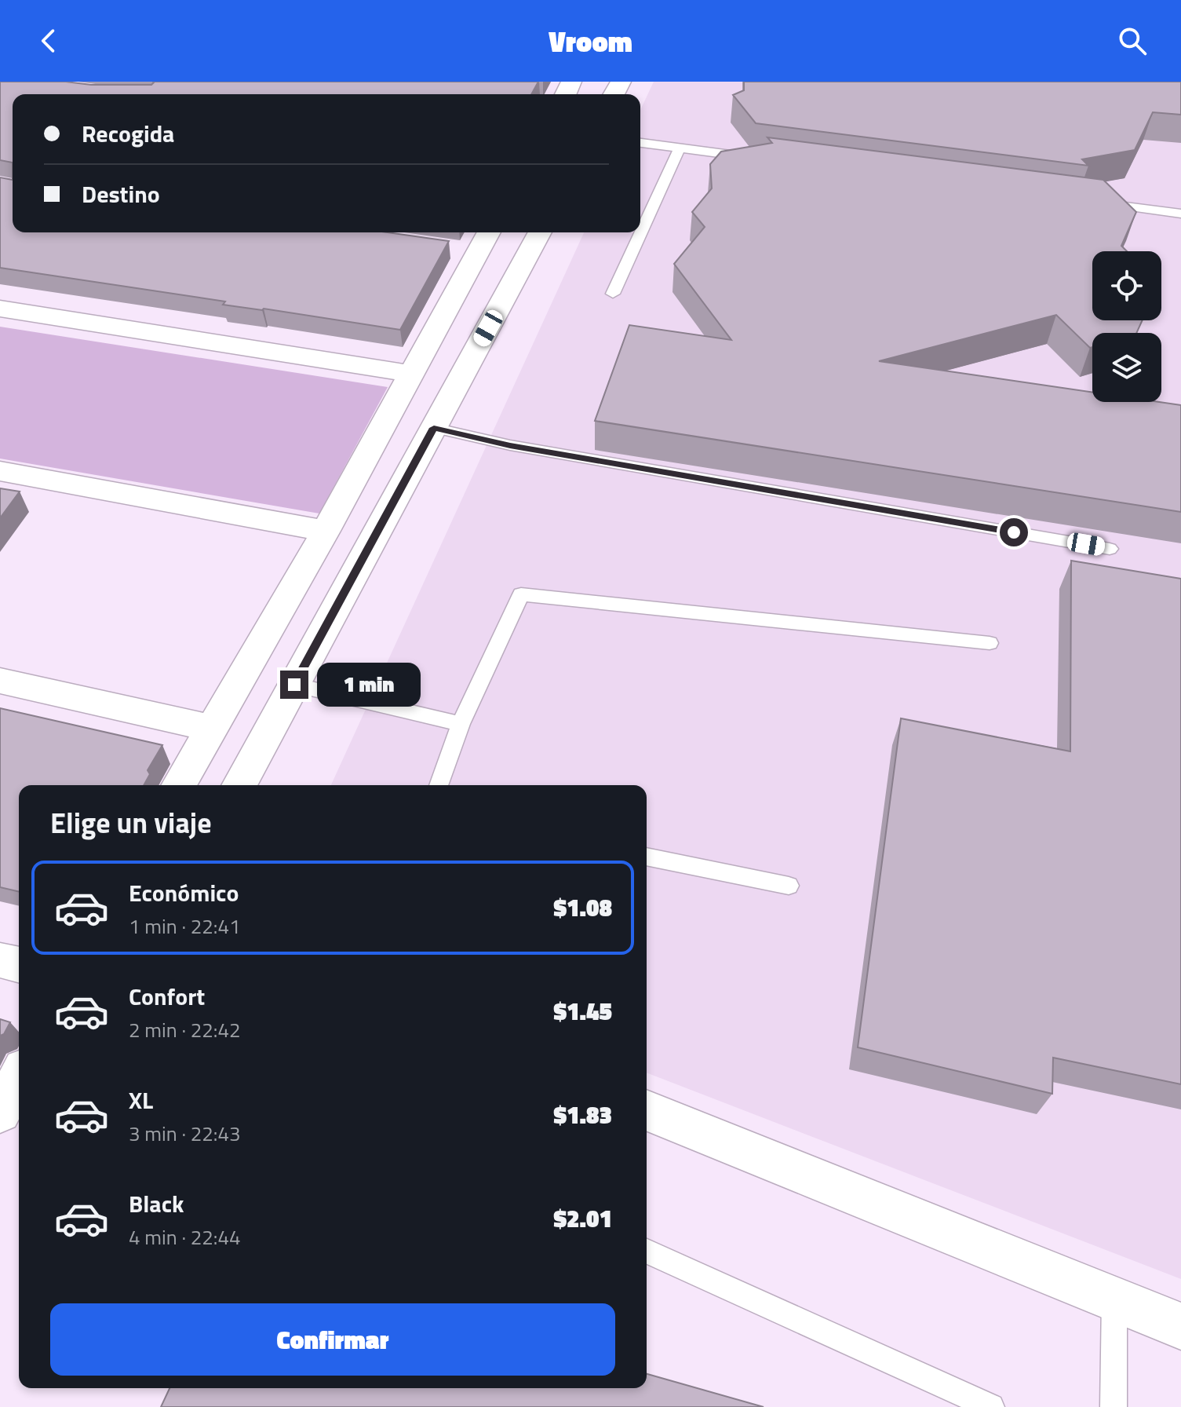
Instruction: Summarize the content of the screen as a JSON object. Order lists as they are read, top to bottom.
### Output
{
  "page": {
    "header": "Vroom",
    "banner": ["Recogida", "Destino"],
    "bubble": "1 min",
    "heading": "Elige un viaje",
    "list": [
      {
        "name": "Económico",
        "note": "1 min · 22:41",
        "value": "$1.08"
      },
      {
        "name": "Confort",
        "note": "2 min · 22:42",
        "value": "$1.45"
      },
      {
        "name": "XL",
        "note": "3 min · 22:43",
        "value": "$1.83"
      },
      {
        "name": "Black",
        "note": "4 min · 22:44",
        "value": "$2.01"
      }
    ],
    "buttons": "Confirmar"
  }
}
